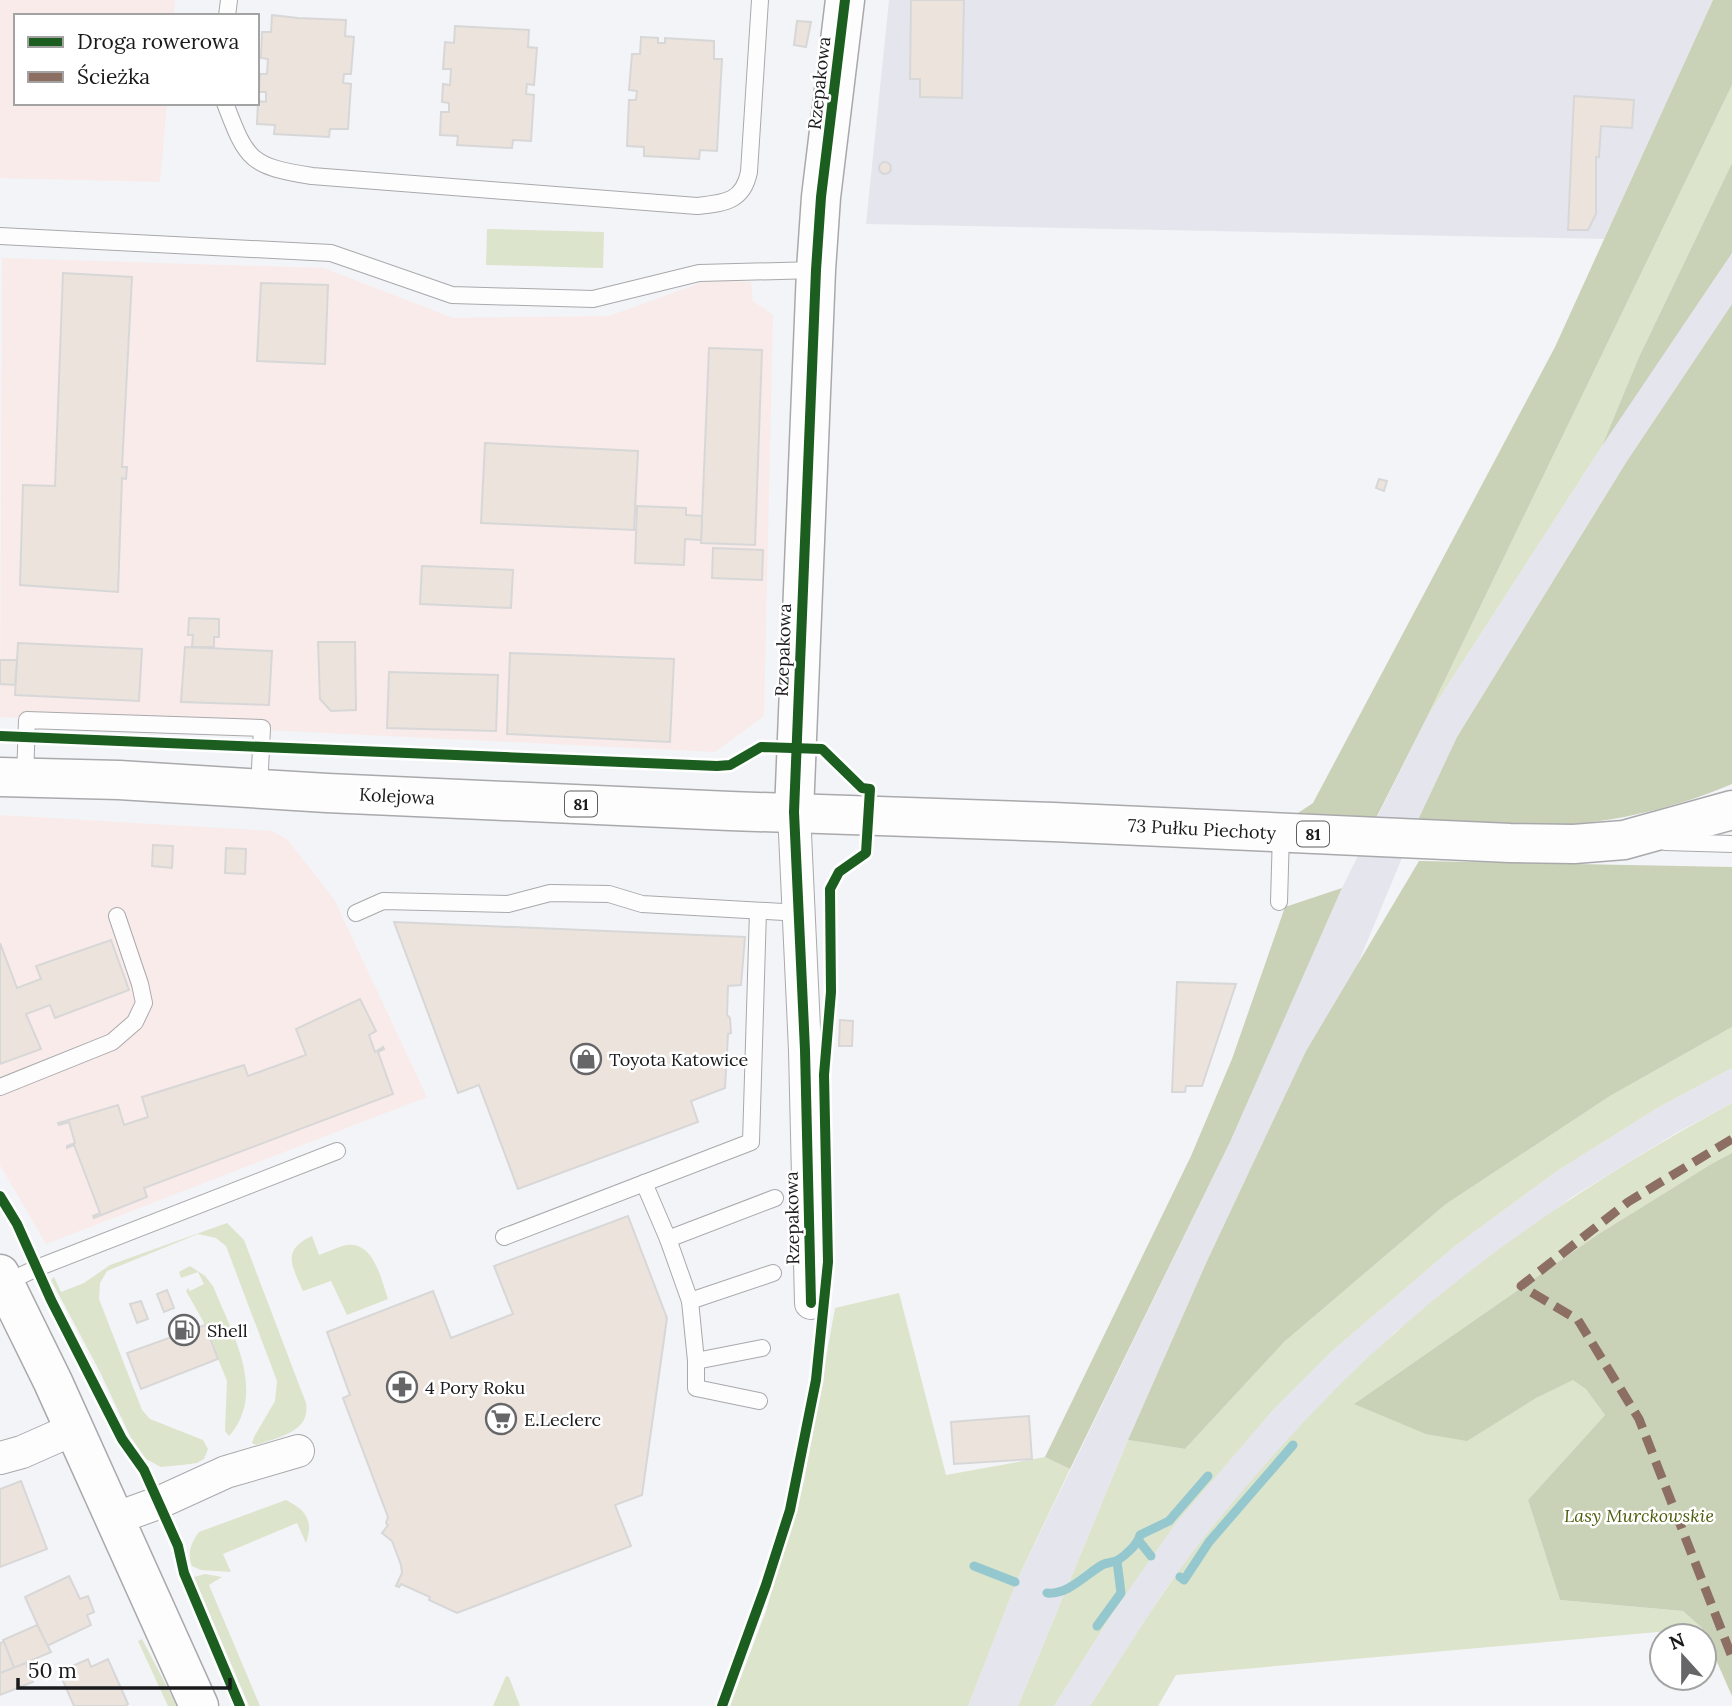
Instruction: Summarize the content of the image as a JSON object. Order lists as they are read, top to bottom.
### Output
{
  "streets": {
    "main road": [
      "Rzepakowa",
      "Kolejowa",
      "81",
      "73 Pułku Piechoty"
    ]
  },
  "crossings": [
    ["Rzepakowa", "Kolejowa"],
    ["Rzepakowa", "73 Pułku Piechoty"],
    ["Kolejowa", "73 Pułku Piechoty"]
  ],
  "parks": ["Lasy Murckowskie"],
  "places": {
    "shop": ["Toyota Katowice"],
    "fuel station": ["Shell"],
    "pharmacy": ["4 Pory Roku"],
    "supermarket": ["E.Leclerc"]
  },
  "legend": ["Droga rowerowa", "Ścieżka"],
  "scale_bar": "50 m",
  "north": "top"
}
